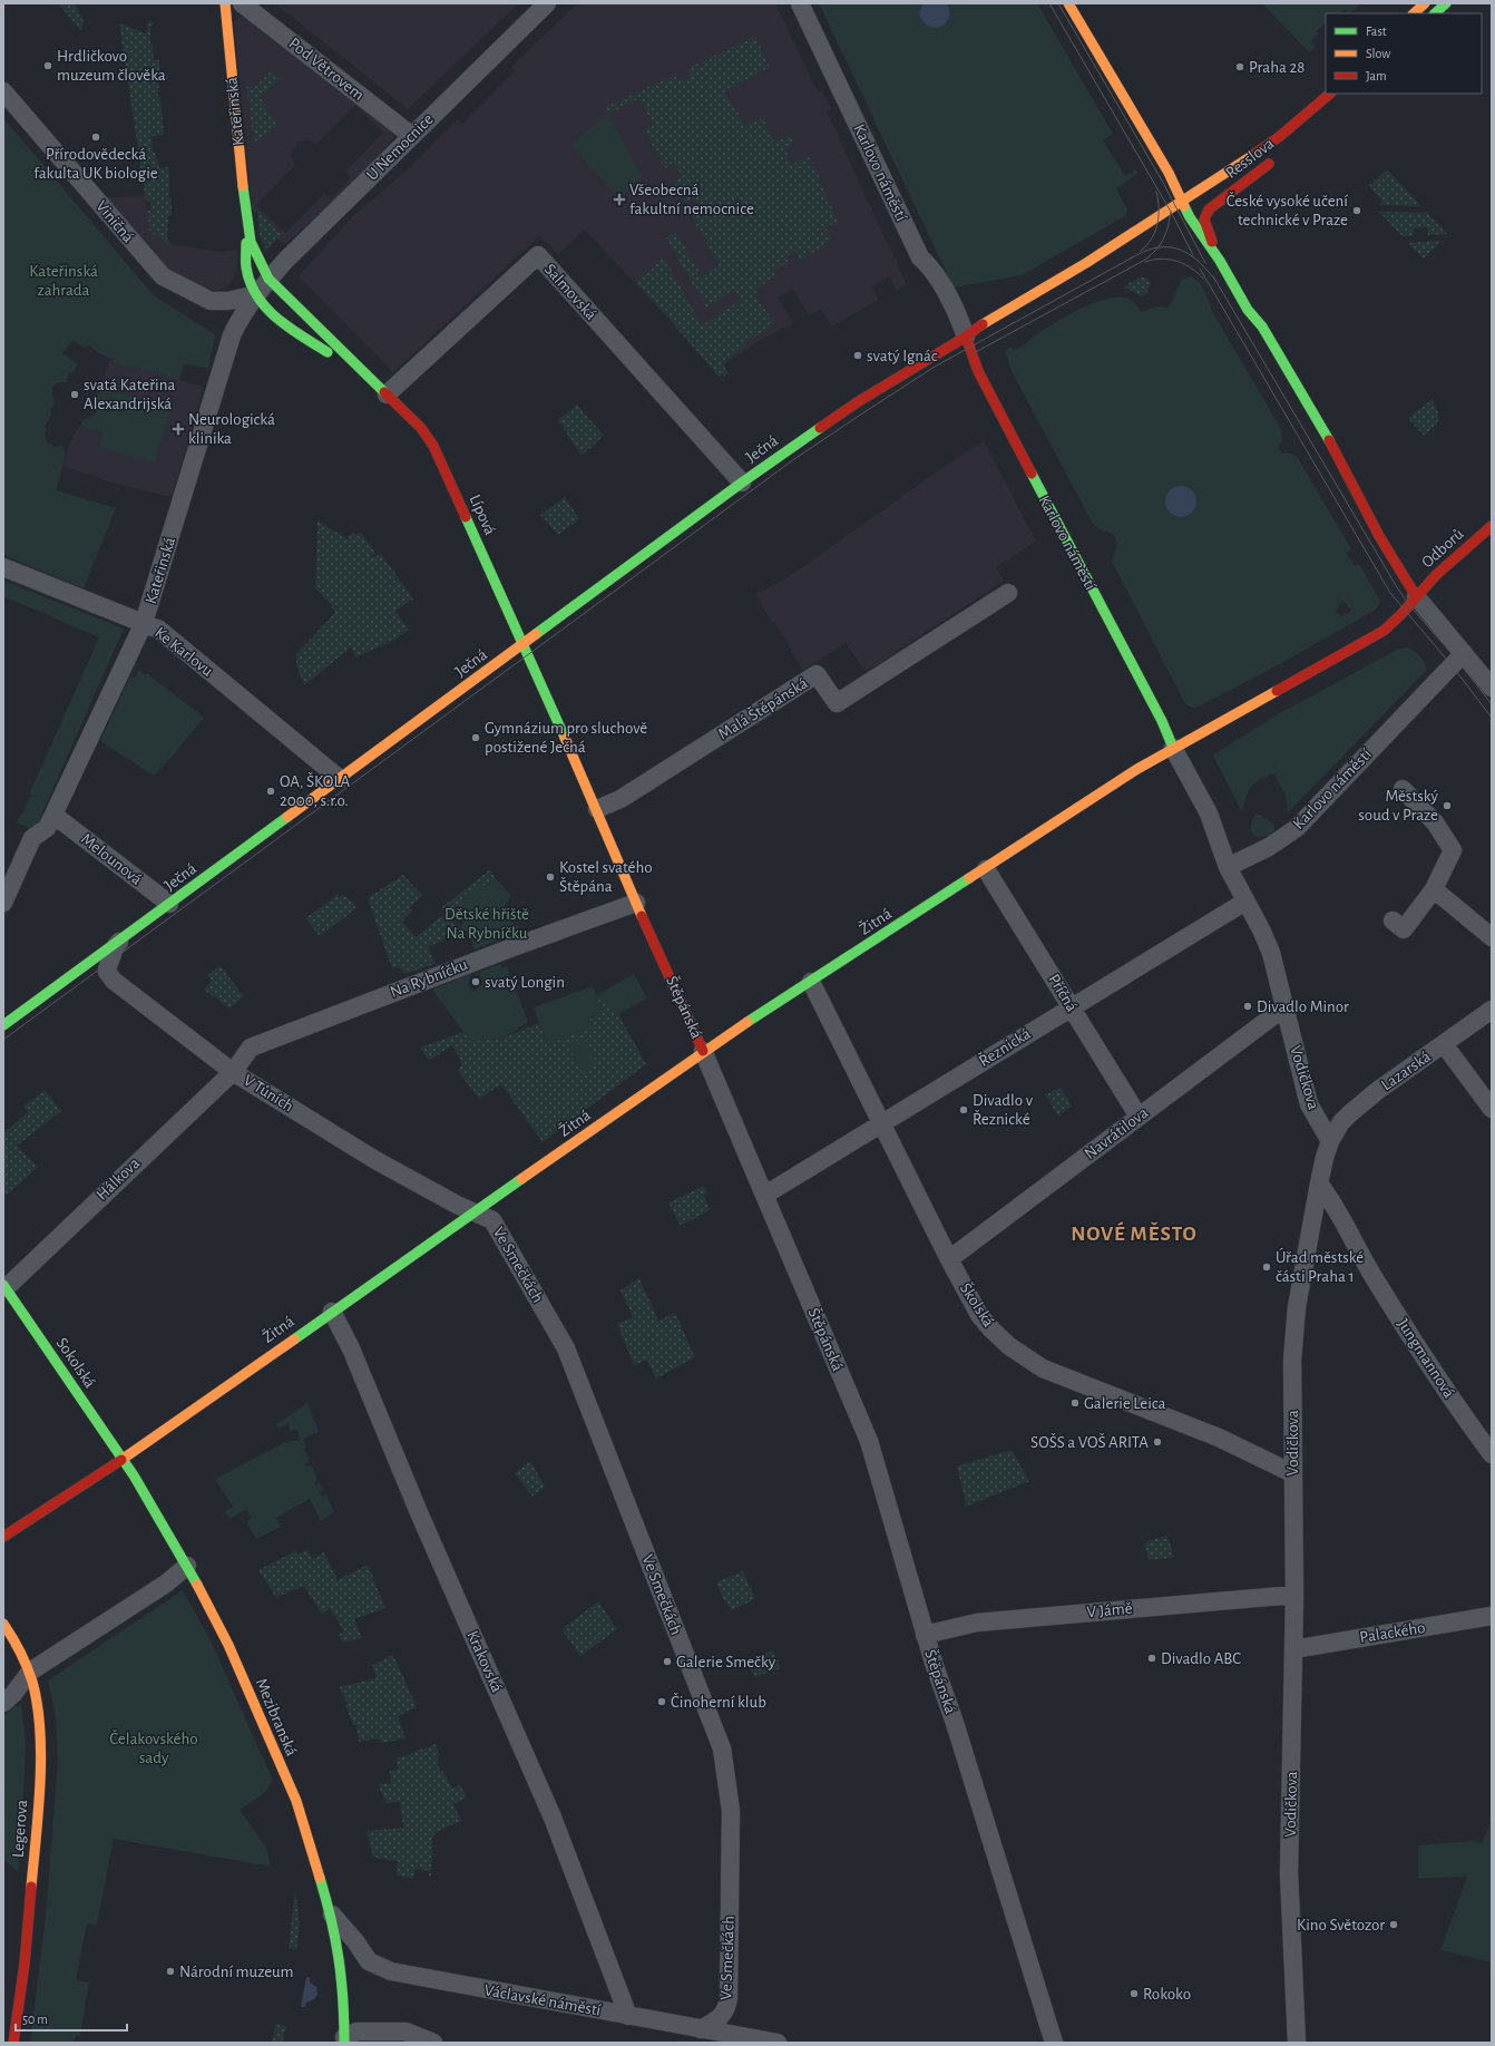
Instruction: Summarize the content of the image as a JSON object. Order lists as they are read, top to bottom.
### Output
{
  "streets": {
    "main road": [
      "Kateřinská",
      "Resslova",
      "Karlovo náměstí",
      "Ječná",
      "Lípová",
      "Odborů",
      "Žitná",
      "Štěpánská",
      "Sokolská",
      "Mezibranská",
      "Legerova"
    ],
    "street": [
      "Pod Větrovem",
      "U Nemocnice",
      "Viničná",
      "Salmovská",
      "Ke Karlovu",
      "Malá Štěpánská",
      "Melounová",
      "Na Rybníčku",
      "Příčná",
      "Řeznická",
      "Lazarská",
      "Vodičkova",
      "V Tůních",
      "Navrátilova",
      "Hálkova",
      "Ve Smečkách",
      "Školská",
      "Jungmannová",
      "V Jámě",
      "Palackého",
      "Krakovská",
      "Václavské náměstí"
    ]
  },
  "crossings": [
    ["Pod Větrovem", "U Nemocnice"],
    ["Kateřinská", "U Nemocnice"],
    ["Kateřinská", "Viničná"],
    ["Kateřinská", "Lípová"],
    ["Kateřinská", "Ke Karlovu"],
    ["Kateřinská", "Melounová"],
    ["U Nemocnice", "Viničná"],
    ["U Nemocnice", "Lípová"],
    ["Karlovo náměstí", "Ječná"],
    ["Karlovo náměstí", "Žitná"],
    ["Karlovo náměstí", "Vodičkova"],
    ["Viničná", "Lípová"],
    ["Salmovská", "Ječná"],
    ["Salmovská", "Lípová"],
    ["Ječná", "Lípová"],
    ["Ječná", "Ke Karlovu"],
    ["Ječná", "Melounová"],
    ["Ječná", "V Tůních"],
    ["Lípová", "Štěpánská"],
    ["Malá Štěpánská", "Štěpánská"],
    ["Žitná", "Příčná"],
    ["Žitná", "Štěpánská"],
    ["Žitná", "V Tůních"],
    ["Žitná", "Ve Smečkách"],
    ["Žitná", "Školská"],
    ["Žitná", "Sokolská"],
    ["Žitná", "Krakovská"],
    ["Žitná", "Mezibranská"],
    ["Na Rybníčku", "Štěpánská"],
    ["Na Rybníčku", "V Tůních"],
    ["Na Rybníčku", "Hálkova"],
    ["Příčná", "Řeznická"],
    ["Příčná", "Navrátilova"],
    ["Štěpánská", "Řeznická"],
    ["Štěpánská", "V Jámě"],
    ["Řeznická", "Vodičkova"],
    ["Řeznická", "Školská"],
    ["Lazarská", "Vodičkova"],
    ["Vodičkova", "Navrátilova"],
    ["Vodičkova", "Školská"],
    ["Vodičkova", "Jungmannová"],
    ["Vodičkova", "V Jámě"],
    ["Vodičkova", "Palackého"],
    ["V Tůních", "Hálkova"],
    ["V Tůních", "Ve Smečkách"],
    ["Navrátilova", "Školská"],
    ["Hálkova", "Sokolská"],
    ["Ve Smečkách", "Václavské náměstí"],
    ["Sokolská", "Mezibranská"],
    ["Krakovská", "Václavské náměstí"],
    ["Mezibranská", "Václavské náměstí"]
  ],
  "districts": ["NOVÉ MĚSTO"],
  "parks": ["Kateřinská zahrada", "Dětské hřiště Na Rybníčku", "Čelakovského sady"],
  "places": {
    "other": [
      "Hrdličkovo muzeum člověka",
      "Praha 28",
      "Přírodovědecká fakulta UK biologie",
      "České vysoké učení technické v Praze",
      "svatý Ignác",
      "svatá Kateřina Alexandrijská",
      "Gymnázium pro sluchově postižené Ječná",
      "OA, ŠKOLA 2000, s.r.o.",
      "Městský soud v Praze",
      "Kostel svatého Štěpána",
      "svatý Longin",
      "Divadlo Minor",
      "Divadlo v Řeznické",
      "Úřad městské části Praha 1",
      "Galerie Leica",
      "SOŠS a VOŠ ARITA",
      "Divadlo ABC",
      "Galerie Smečky",
      "Činoherní klub",
      "Kino Světozor",
      "Národní muzeum",
      "Rokoko"
    ],
    "health": ["Všeobecná fakultní nemocnice", "Neurologická klinika"]
  },
  "legend": ["Fast", "Slow", "Jam"],
  "scale_bar": "50 m"
}
